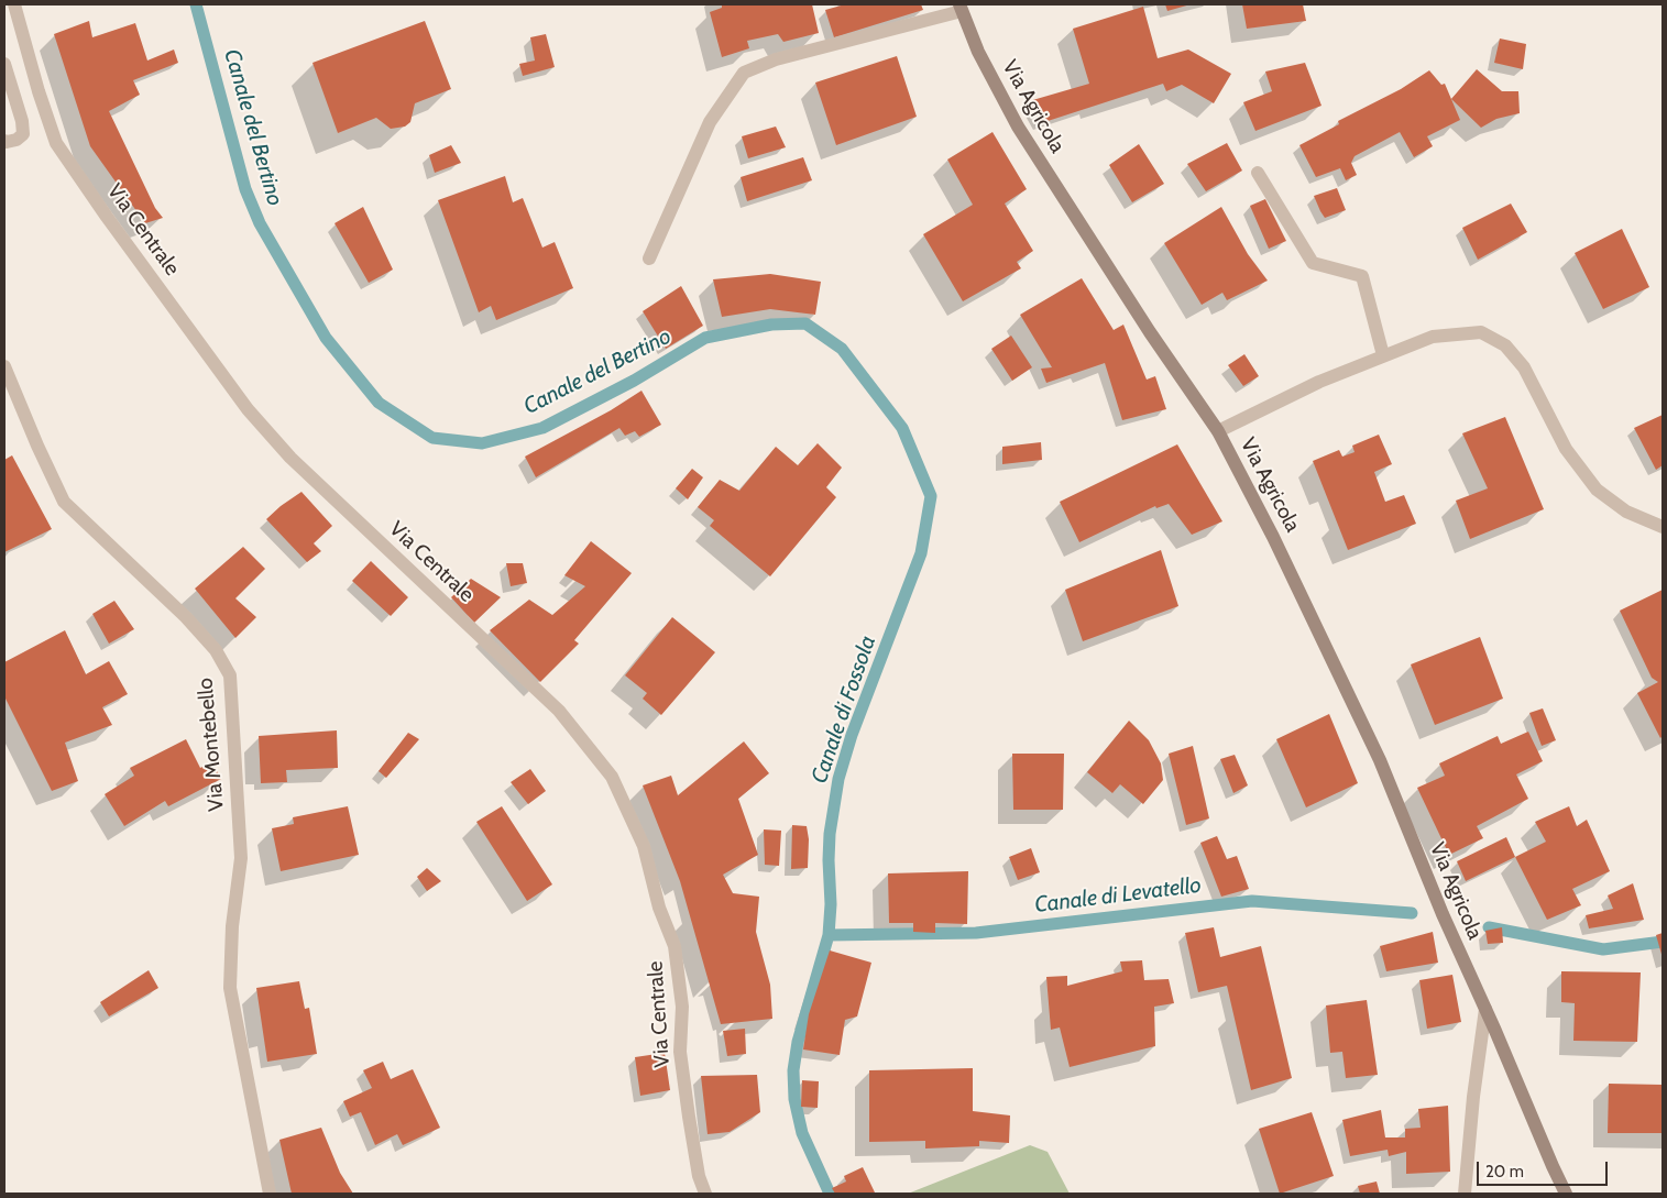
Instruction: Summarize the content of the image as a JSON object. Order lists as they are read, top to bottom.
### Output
{
  "streets": {
    "street": ["Via Agricola", "Via Centrale", "Via Montebello"]
  },
  "water": ["Canale del Bertino", "Canale di Fossola", "Canale di Levatello"],
  "scale_bar": "20 m"
}
